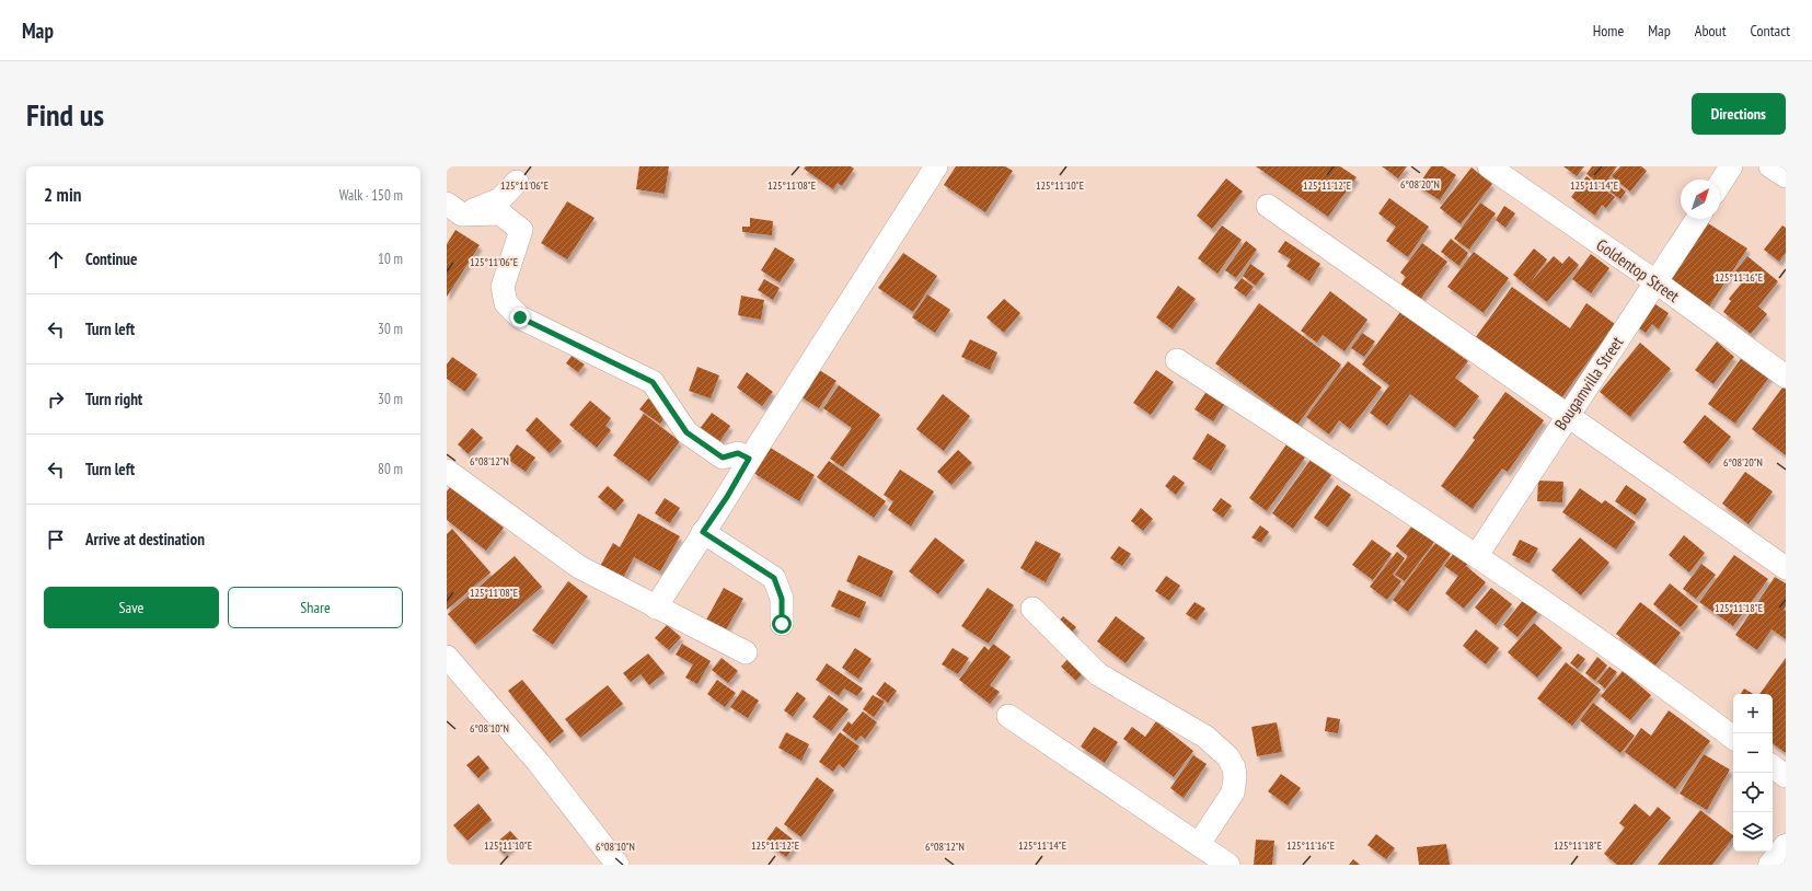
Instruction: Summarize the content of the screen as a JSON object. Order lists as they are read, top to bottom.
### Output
{
  "streets": {
    "street": ["Goldentop Street", "Bougamvilla Street"]
  },
  "crossings": [
    ["Goldentop Street", "Bougamvilla Street"]
  ],
  "north": "top right",
  "page": {
    "header": "Map",
    "nav": [
      "Home",
      "Map",
      "About",
      "Contact"
    ],
    "buttons": [
      "Directions",
      ["Save", "Share"]
    ],
    "title": "Find us",
    "heading": ["2 min", "Walk · 150 m"],
    "list": [
      ["Continue", "10 m"],
      ["Turn left", "30 m"],
      ["Turn right", "30 m"],
      ["Turn left", "80 m"],
      "Arrive at destination"
    ],
    "map_buttons": ["+", "−"]
  },
  "coordinates": [
    "6°08'20\"N",
    "125°11'06\"E",
    "125°11'08\"E",
    "125°11'10\"E",
    "125°11'12\"E",
    "125°11'14\"E",
    "125°11'16\"E",
    "6°08'12\"N",
    "125°11'18\"E",
    "6°08'10\"N"
  ]
}
